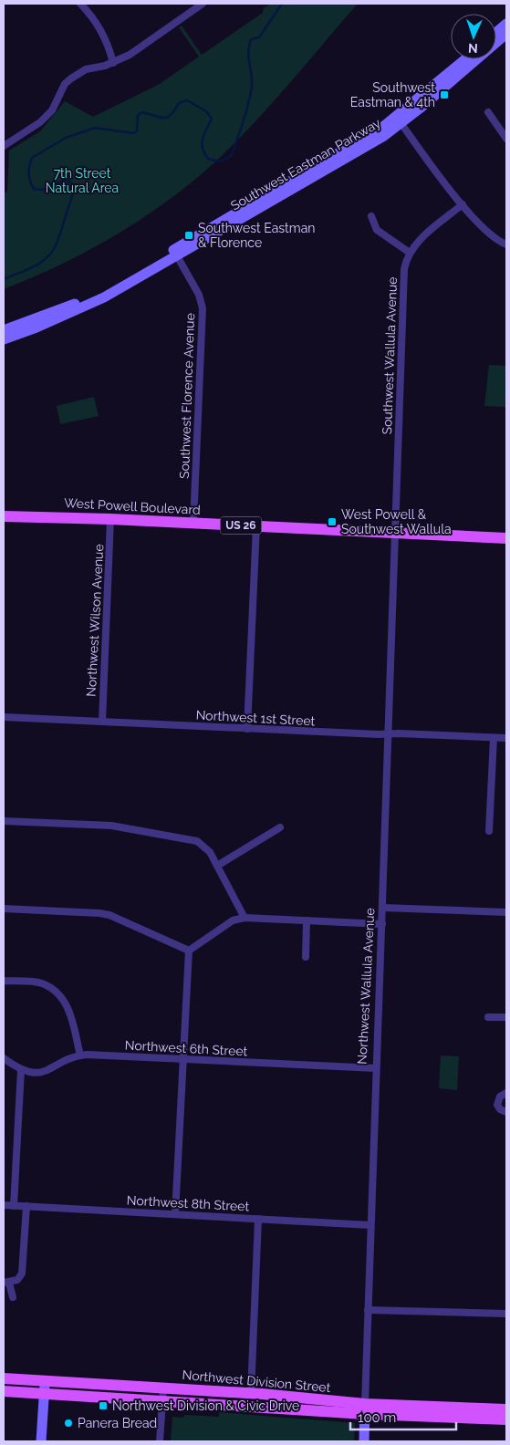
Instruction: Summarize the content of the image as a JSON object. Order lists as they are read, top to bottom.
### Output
{
  "streets": {
    "main road": [
      "Southwest Eastman Parkway",
      "West Powell Boulevard",
      "US 26",
      "Northwest Wallula Avenue",
      "Northwest Division Street"
    ],
    "street": [
      "Southwest Wallula Avenue",
      "Southwest Florence Avenue",
      "Northwest Wilson Avenue",
      "Northwest 1st Street",
      "Northwest 6th Street",
      "Northwest 8th Street"
    ]
  },
  "crossings": [
    ["Southwest Eastman Parkway", "Southwest Florence Avenue"],
    ["Southwest Wallula Avenue", "West Powell Boulevard"],
    ["Southwest Wallula Avenue", "Northwest Wallula Avenue"],
    ["Southwest Florence Avenue", "West Powell Boulevard"],
    ["West Powell Boulevard", "Northwest Wilson Avenue"],
    ["West Powell Boulevard", "Northwest Wallula Avenue"],
    ["Northwest Wilson Avenue", "Northwest 1st Street"],
    ["Northwest 1st Street", "Northwest Wallula Avenue"],
    ["Northwest Wallula Avenue", "Northwest 6th Street"],
    ["Northwest Wallula Avenue", "Northwest 8th Street"],
    ["Northwest Wallula Avenue", "Northwest Division Street"]
  ],
  "parks": ["7th Street Natural Area"],
  "places": {
    "transit": [
      "Southwest Eastman & 4th",
      "Southwest Eastman & Florence",
      "West Powell & Southwest Wallula",
      "Northwest Division & Civic Drive"
    ],
    "other": ["Panera Bread"]
  },
  "scale_bar": "100 m",
  "north": "bottom"
}
